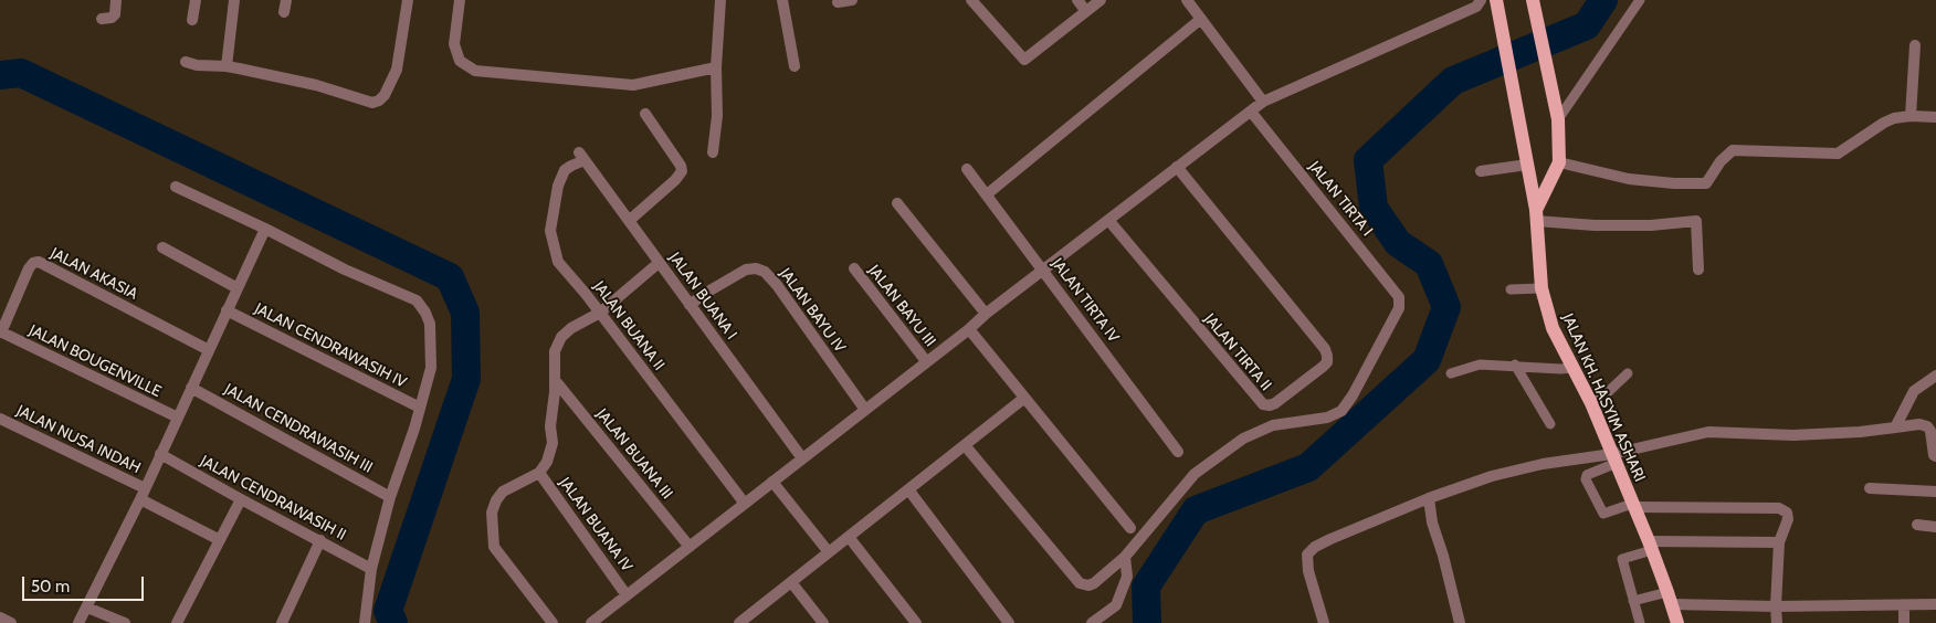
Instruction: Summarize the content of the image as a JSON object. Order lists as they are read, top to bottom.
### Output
{
  "streets": {
    "main road": ["JALAN KH. HASYIM ASHARI"],
    "street": [
      "JALAN TIRTA I",
      "JALAN AKASIA",
      "JALAN BUANA I",
      "JALAN TIRTA IV",
      "JALAN BAYU III",
      "JALAN BAYU IV",
      "JALAN BUANA II",
      "JALAN CENDRAWASIH IV",
      "JALAN TIRTA II",
      "JALAN BOUGENVILLE",
      "JALAN CENDRAWASIH III",
      "JALAN NUSA INDAH",
      "JALAN BUANA III",
      "JALAN CENDRAWASIH II",
      "JALAN BUANA IV"
    ]
  },
  "crossings": [
    ["JALAN AKASIA", "JALAN BOUGENVILLE"],
    ["JALAN BUANA I", "JALAN BAYU IV"],
    ["JALAN BUANA I", "JALAN BUANA II"]
  ],
  "scale_bar": "50 m"
}
